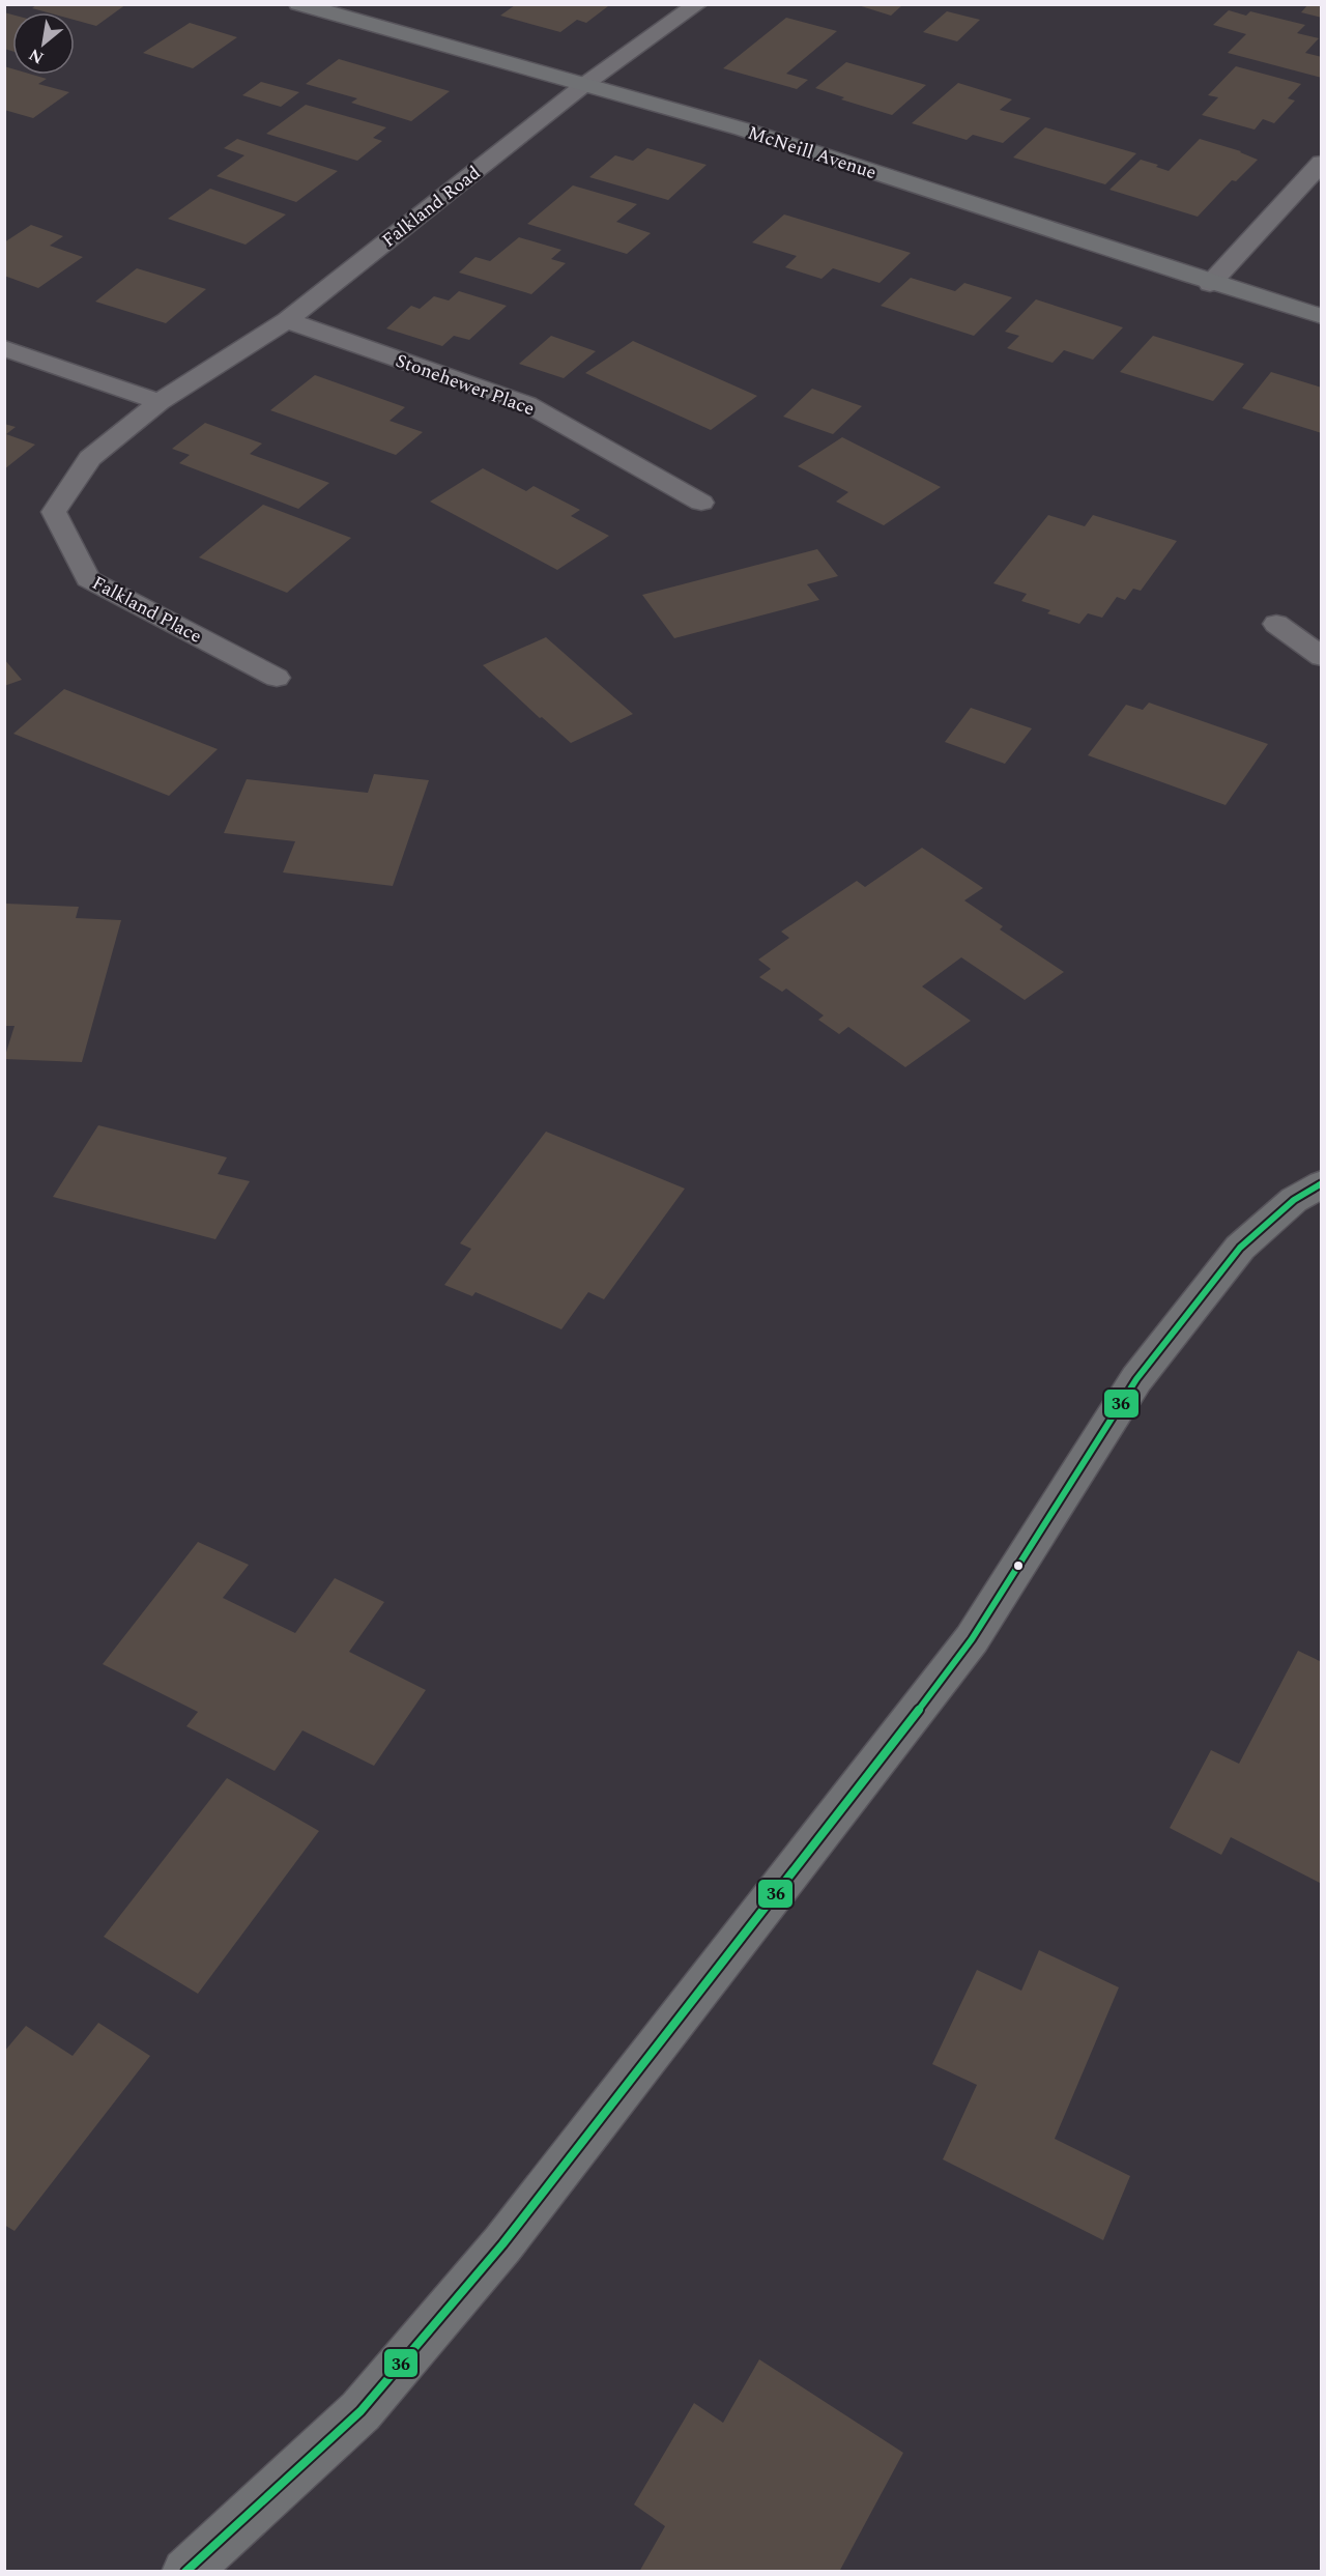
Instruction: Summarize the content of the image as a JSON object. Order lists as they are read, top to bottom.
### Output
{
  "streets": {
    "street": [
      "McNeill Avenue",
      "Falkland Road",
      "Stonehewer Place",
      "Falkland Place"
    ]
  },
  "crossings": [
    ["McNeill Avenue", "Falkland Road"],
    ["Falkland Road", "Stonehewer Place"],
    ["Falkland Road", "Falkland Place"]
  ],
  "lines": ["transit line 36"],
  "north": "bottom left"
}
